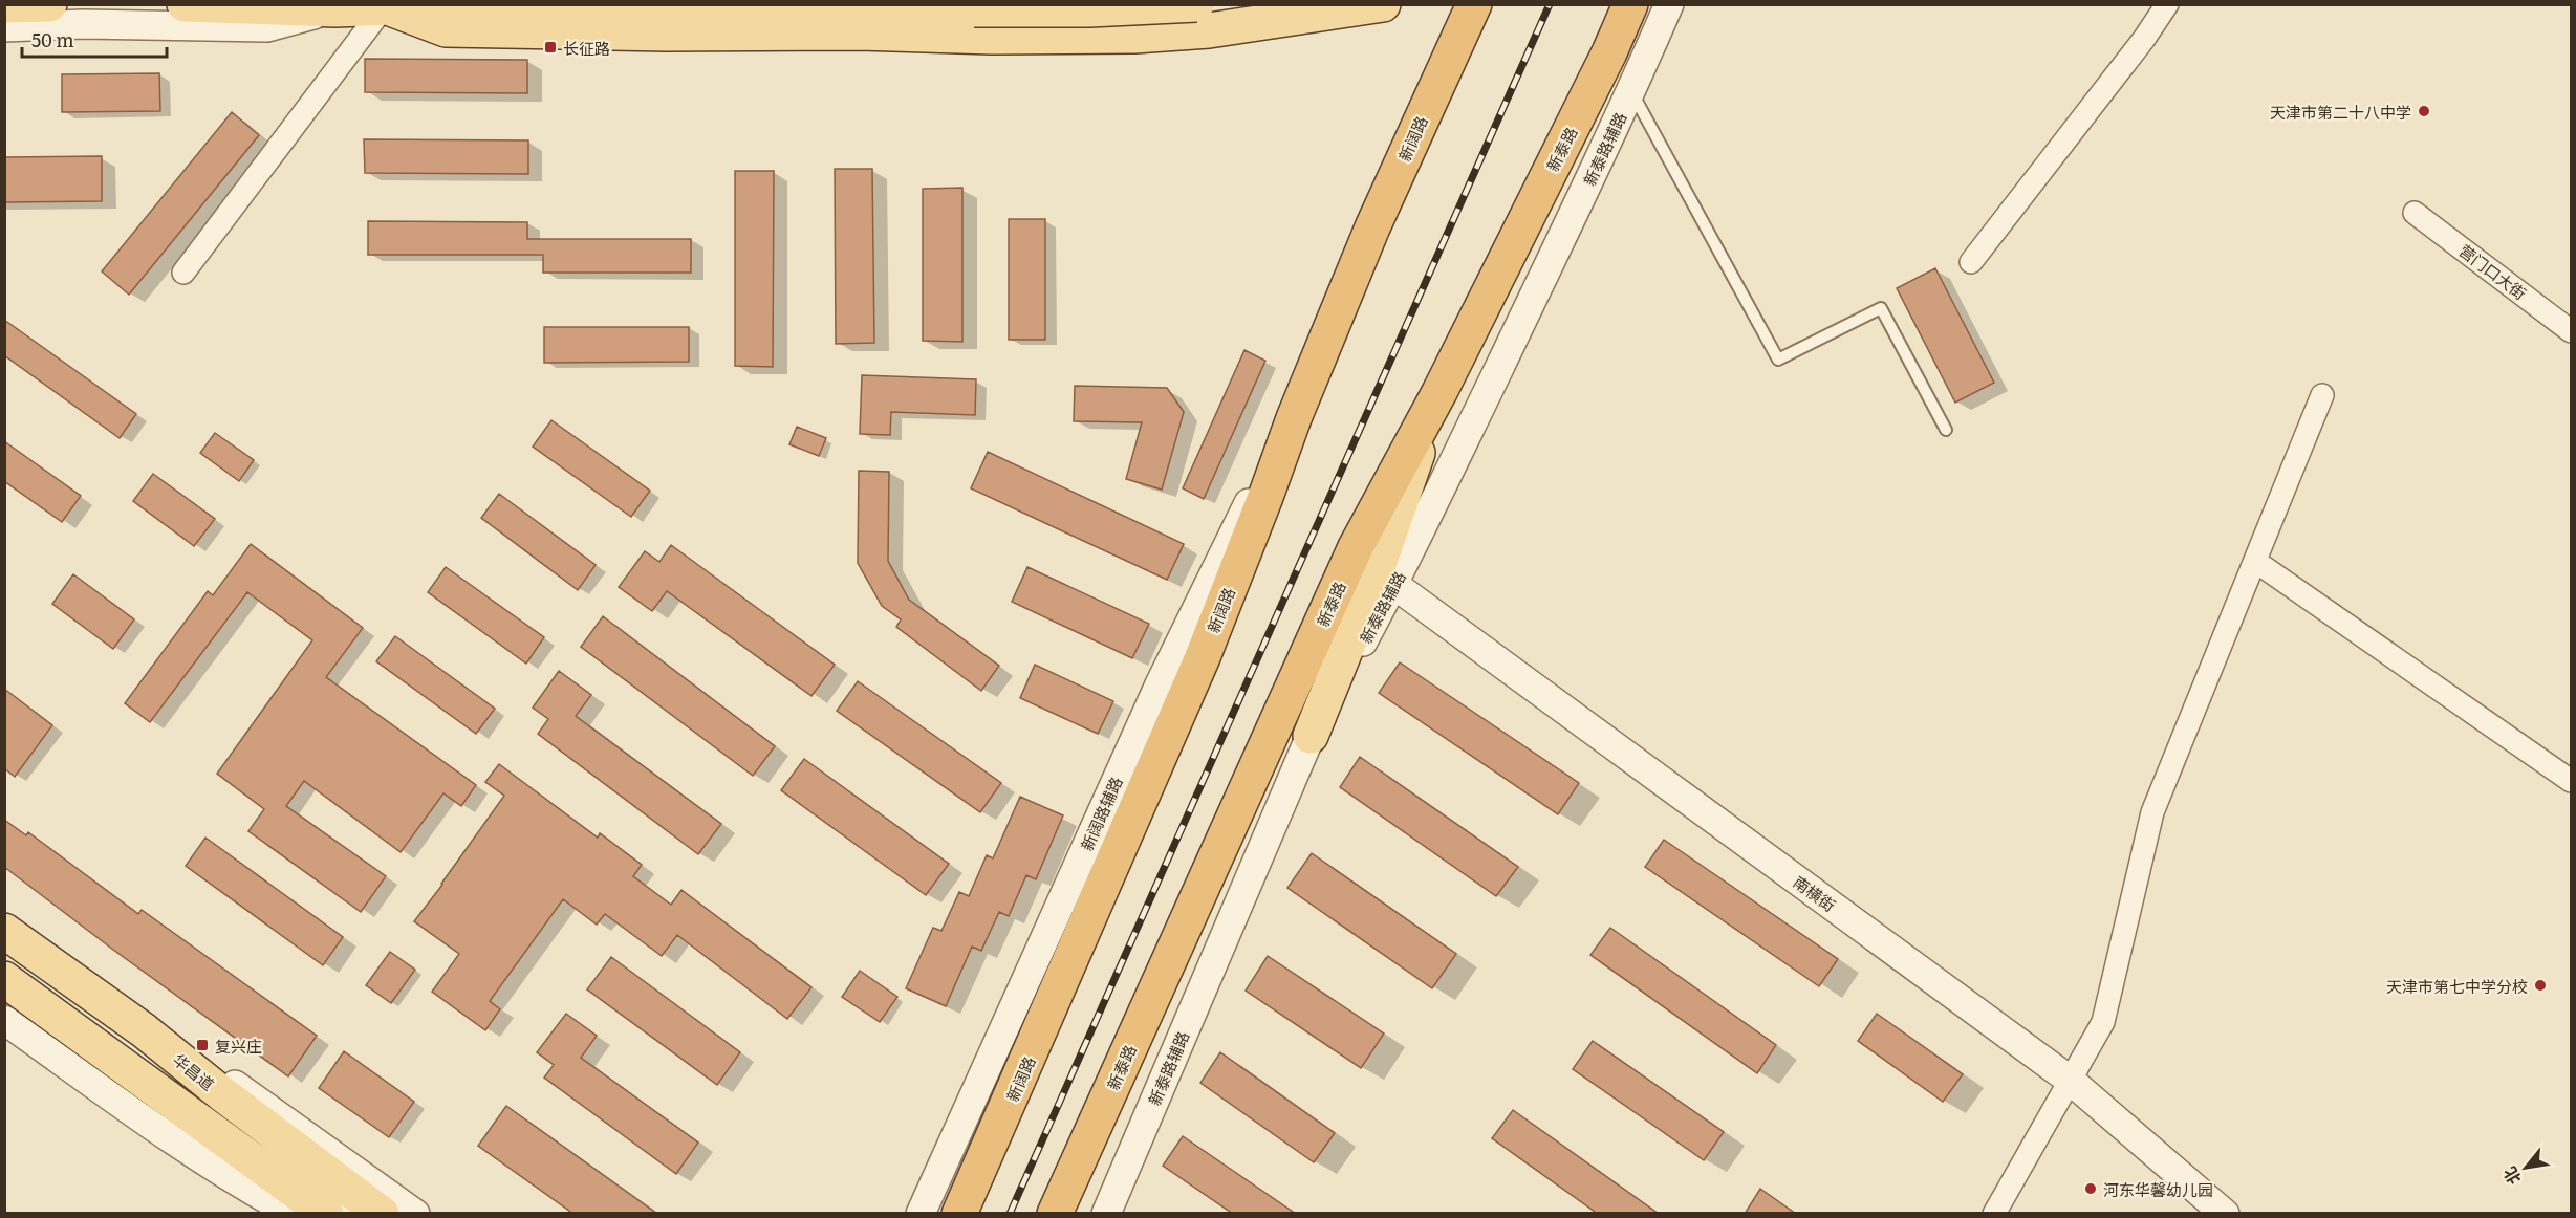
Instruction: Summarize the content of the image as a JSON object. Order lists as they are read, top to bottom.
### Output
{
  "streets": {
    "highway": ["新阔路", "新泰路"],
    "main road": ["华昌道"],
    "street": [
      "新泰路辅路",
      "营门口大街",
      "新阔路辅路",
      "南横街"
    ]
  },
  "crossings": [
    ["新阔路", "新阔路辅路"],
    ["新泰路辅路", "南横街"]
  ],
  "places": {
    "transit": ["长征路", "复兴庄"],
    "other": ["天津市第二十八中学", "天津市第七中学分校", "河东华馨幼儿园"]
  },
  "scale_bar": "50 m",
  "north": "bottom left"
}
